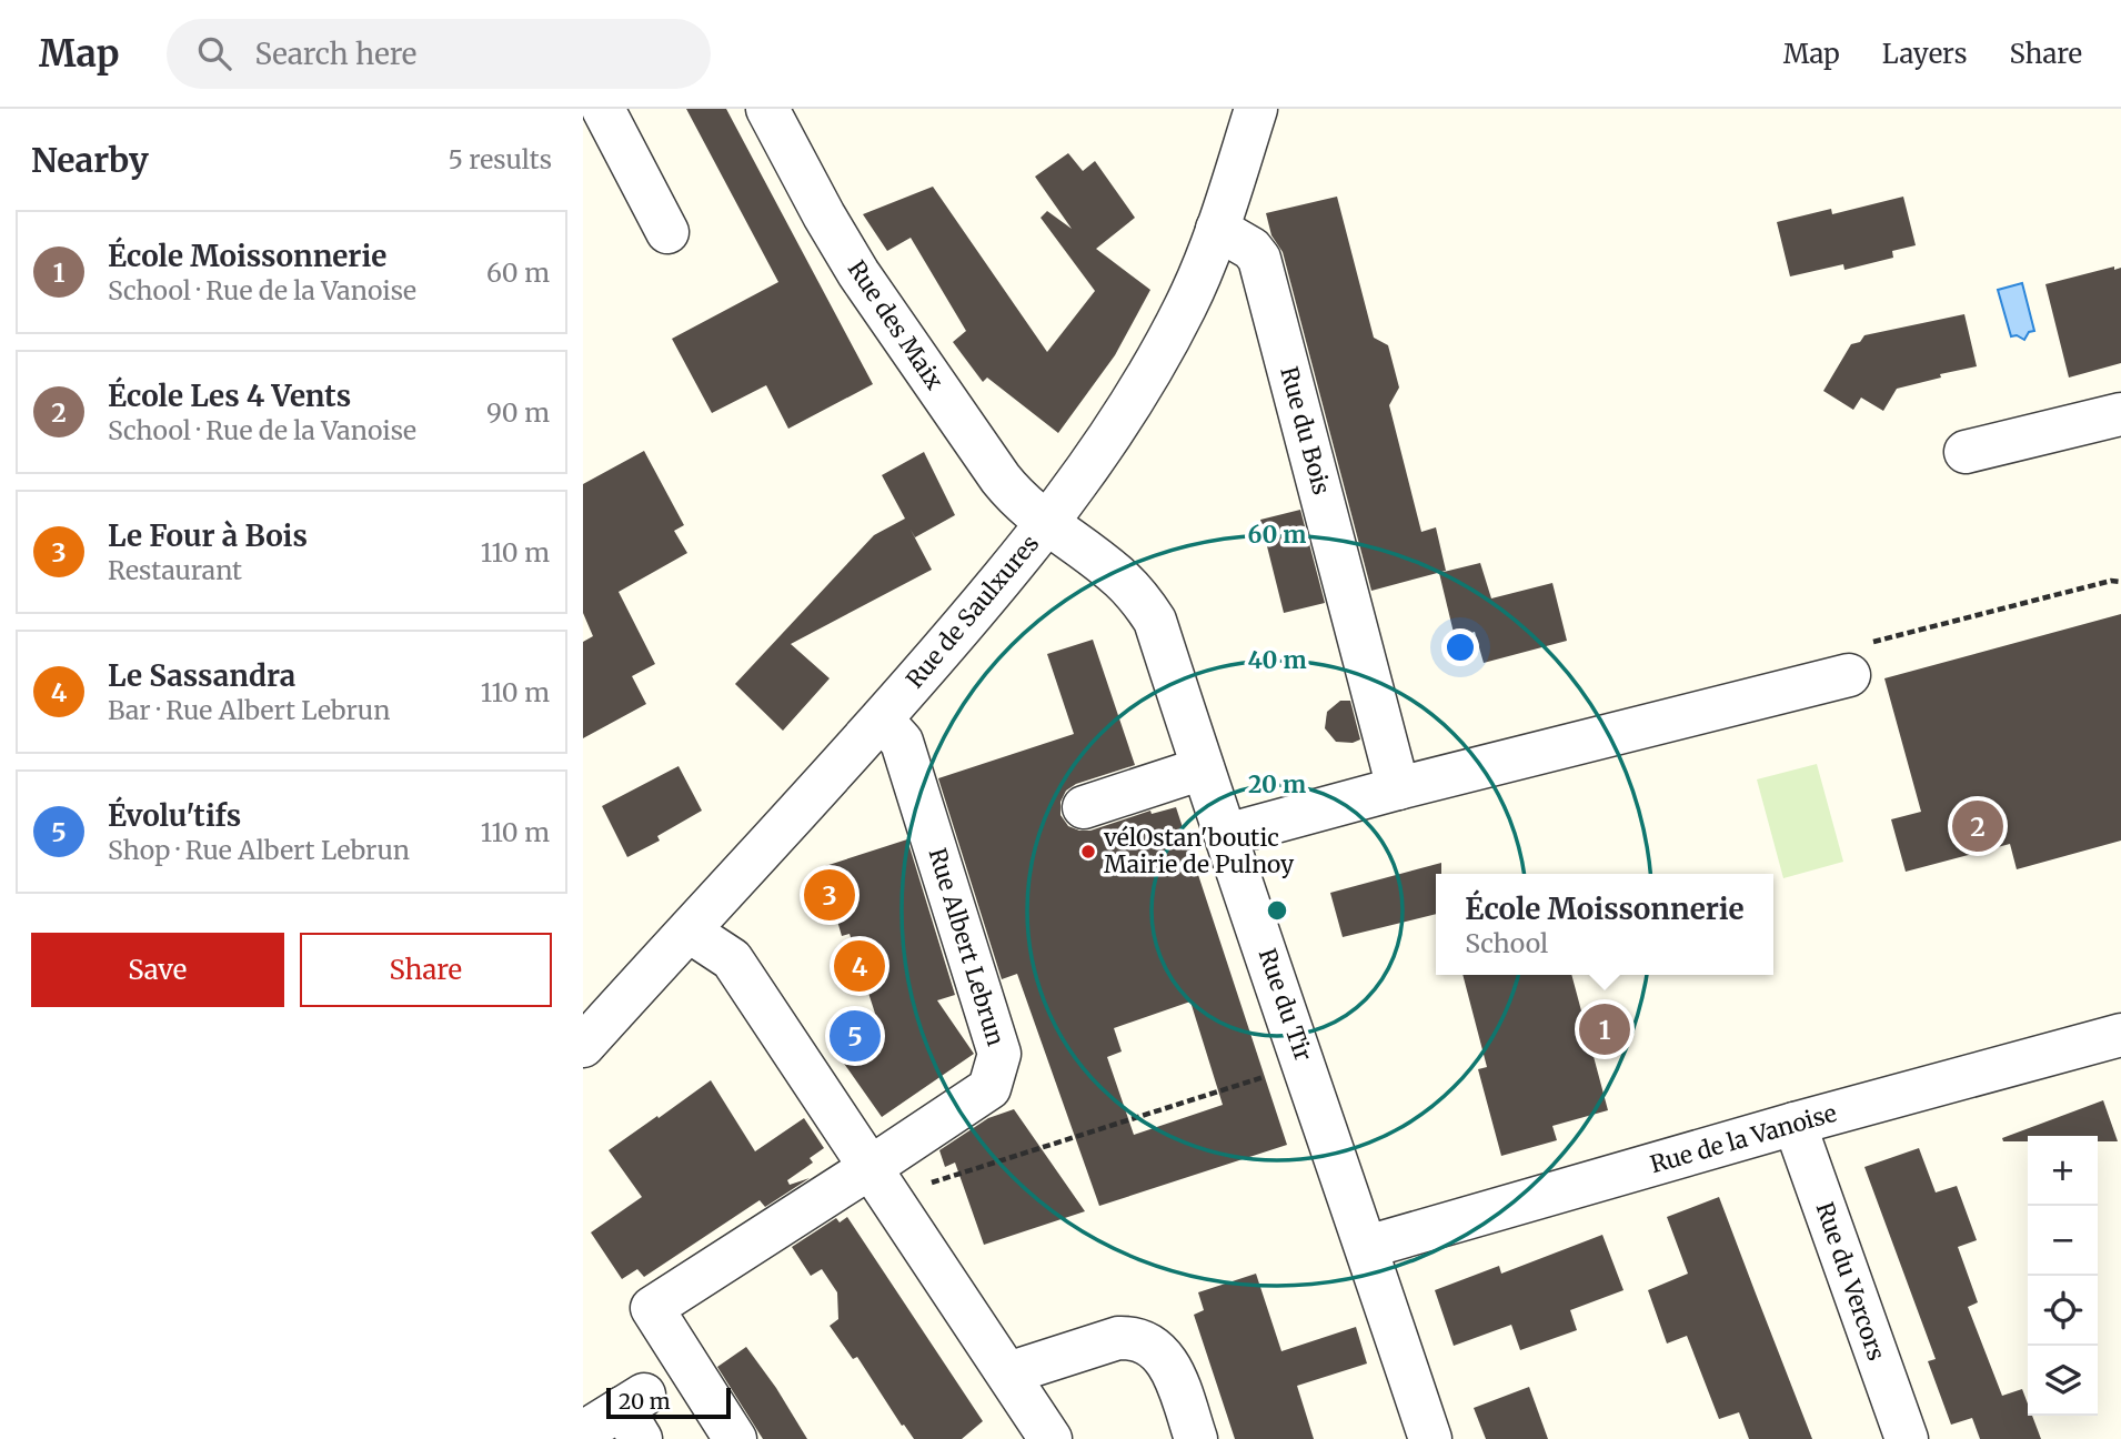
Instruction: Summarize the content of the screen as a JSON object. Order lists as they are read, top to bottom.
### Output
{
  "streets": {
    "street": [
      "Rue des Maix",
      "Rue du Bois",
      "Rue de Saulxures",
      "Rue Albert Lebrun",
      "Rue du Tir",
      "Rue de la Vanoise",
      "Rue du Vercors"
    ]
  },
  "crossings": [
    ["Rue des Maix", "Rue de Saulxures"],
    ["Rue des Maix", "Rue du Tir"],
    ["Rue du Bois", "Rue de Saulxures"],
    ["Rue de Saulxures", "Rue Albert Lebrun"],
    ["Rue de Saulxures", "Rue du Tir"],
    ["Rue du Tir", "Rue de la Vanoise"],
    ["Rue de la Vanoise", "Rue du Vercors"]
  ],
  "places": ["vélOstan'boutic Mairie de Pulnoy"],
  "scale_bar": "20 m",
  "page": {
    "header": "Map",
    "search": "Search here",
    "nav": ["Map", "Layers", "Share"],
    "heading": ["Nearby", "5 results"],
    "list": [
      {
        "mark": "1",
        "name": "École Moissonnerie",
        "note": "School · Rue de la Vanoise",
        "value": "60 m"
      },
      {
        "mark": "2",
        "name": "École Les 4 Vents",
        "note": "School · Rue de la Vanoise",
        "value": "90 m"
      },
      {
        "mark": "3",
        "name": "Le Four à Bois",
        "note": "Restaurant",
        "value": "110 m"
      },
      {
        "mark": "4",
        "name": "Le Sassandra",
        "note": "Bar · Rue Albert Lebrun",
        "value": "110 m"
      },
      {
        "mark": "5",
        "name": "Évolu'tifs",
        "note": "Shop · Rue Albert Lebrun",
        "value": "110 m"
      }
    ],
    "pins": [
      "2",
      "3",
      "4",
      "1",
      "5"
    ],
    "popup": ["École Moissonnerie", "School"],
    "buttons": ["Save", "Share"],
    "map_buttons": ["+", "−"],
    "scale": "20 m"
  },
  "rings": ["60 m", "40 m", "20 m"]
}
